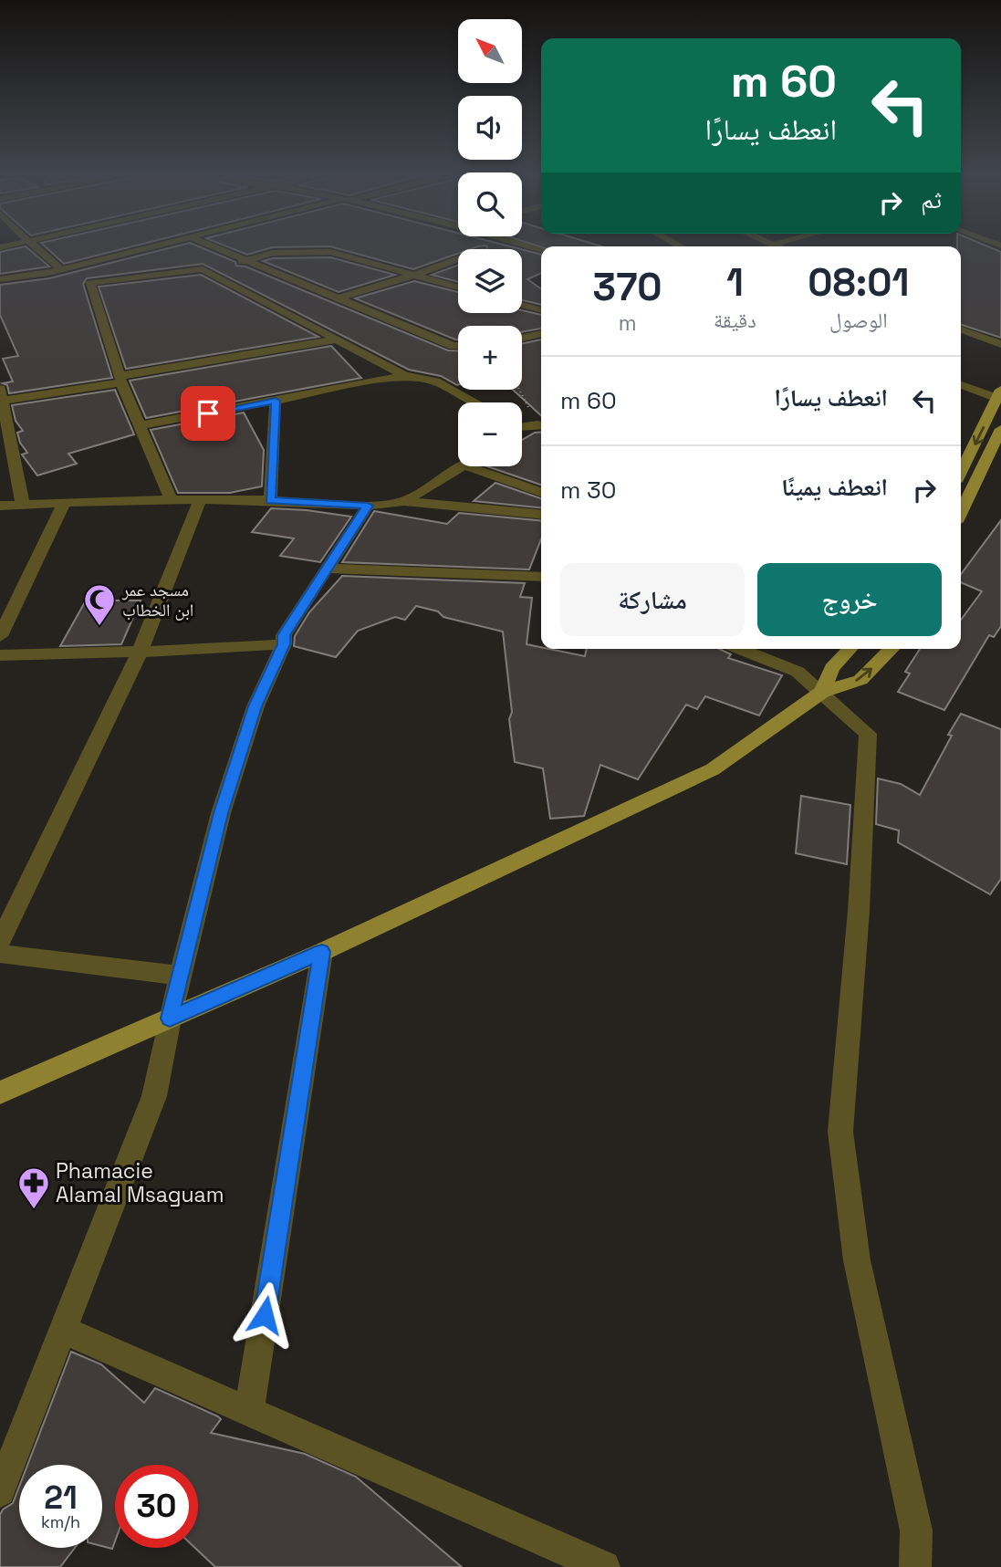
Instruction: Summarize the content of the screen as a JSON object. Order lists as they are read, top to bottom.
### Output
{
  "places": {
    "mosque": ["مسجد عمر ابن الخطاب"],
    "pharmacy": ["Phamacie Alamal Msaguam"]
  },
  "north": "top left",
  "page": {
    "map_buttons": ["+", "−"],
    "turn": ["60 m", "انعطف يسارًا"],
    "then": "ثم",
    "eta": [
      "08:01",
      "الوصول",
      "1",
      "دقيقة",
      "370",
      "m"
    ],
    "list": [
      {
        "name": "انعطف يسارًا",
        "value": "60 m"
      },
      {
        "name": "انعطف يمينًا",
        "value": "30 m"
      }
    ],
    "buttons": ["خروج", "مشاركة"],
    "speed": "21 km/h",
    "limit": "30"
  }
}
